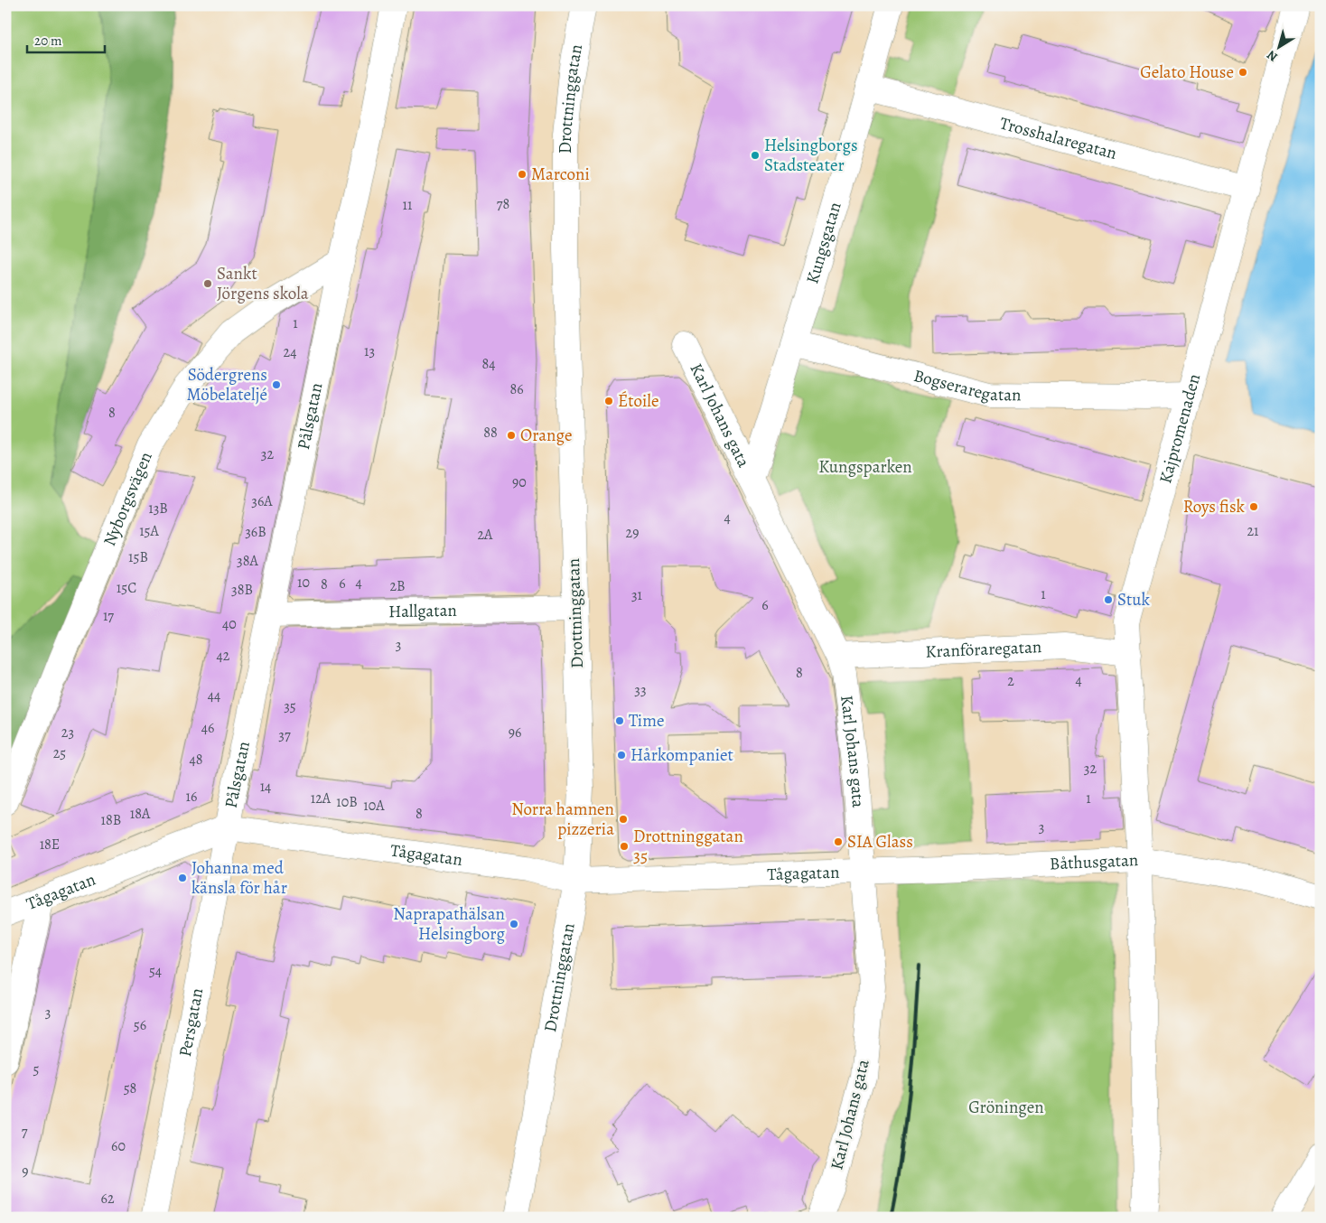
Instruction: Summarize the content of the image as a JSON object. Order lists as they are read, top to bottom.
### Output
{
  "streets": {
    "street": [
      "Drottninggatan",
      "Trosshalaregatan",
      "Kungsgatan",
      "Bogseraregatan",
      "Karl Johans gata",
      "Pålsgatan",
      "Kajpromenaden",
      "Nyborgsvägen",
      "Hallgatan",
      "Kranföraregatan",
      "Tågagatan",
      "Båthusgatan",
      "Persgatan"
    ]
  },
  "crossings": [
    ["Drottninggatan", "Hallgatan"],
    ["Drottninggatan", "Tågagatan"],
    ["Trosshalaregatan", "Kungsgatan"],
    ["Trosshalaregatan", "Kajpromenaden"],
    ["Kungsgatan", "Bogseraregatan"],
    ["Kungsgatan", "Karl Johans gata"],
    ["Bogseraregatan", "Kajpromenaden"],
    ["Karl Johans gata", "Kranföraregatan"],
    ["Karl Johans gata", "Tågagatan"],
    ["Karl Johans gata", "Båthusgatan"],
    ["Pålsgatan", "Nyborgsvägen"],
    ["Pålsgatan", "Hallgatan"],
    ["Pålsgatan", "Tågagatan"],
    ["Pålsgatan", "Persgatan"],
    ["Kajpromenaden", "Kranföraregatan"],
    ["Kajpromenaden", "Båthusgatan"],
    ["Tågagatan", "Båthusgatan"],
    ["Tågagatan", "Persgatan"]
  ],
  "parks": ["Kungsparken", "Gröningen"],
  "places": [
    "Gelato House",
    "Helsingborgs Stadsteater",
    "Marconi",
    "Sankt Jörgens skola",
    "Södergrens Möbelateljé",
    "Étoile",
    "Orange",
    "Roys fisk",
    "Stuk",
    "Time",
    "Hårkompaniet",
    "Norra hamnen pizzeria",
    "SIA Glass",
    "Drottninggatan 35",
    "Johanna med känsla för hår",
    "Naprapathälsan Helsingborg"
  ],
  "house_numbers": [
    "78",
    "11",
    "1",
    "13",
    "24",
    "84",
    "86",
    "8",
    "88",
    "32",
    "90",
    "36A",
    "13B",
    "4",
    "15A",
    "21",
    "36B",
    "29",
    "2A",
    "15B",
    "38A",
    "10",
    "4",
    "6",
    "8",
    "2B",
    "15C",
    "38B",
    "1",
    "31",
    "6",
    "17",
    "40",
    "3",
    "42",
    "8",
    "4",
    "2",
    "33",
    "44",
    "35",
    "46",
    "23",
    "96",
    "37",
    "25",
    "48",
    "32",
    "14",
    "16",
    "12A",
    "1",
    "10B",
    "10A",
    "18A",
    "8",
    "18B",
    "3",
    "18E",
    "54",
    "3",
    "56",
    "5",
    "58",
    "7",
    "60",
    "9",
    "62"
  ],
  "scale_bar": "20 m",
  "north": "bottom left"
}
